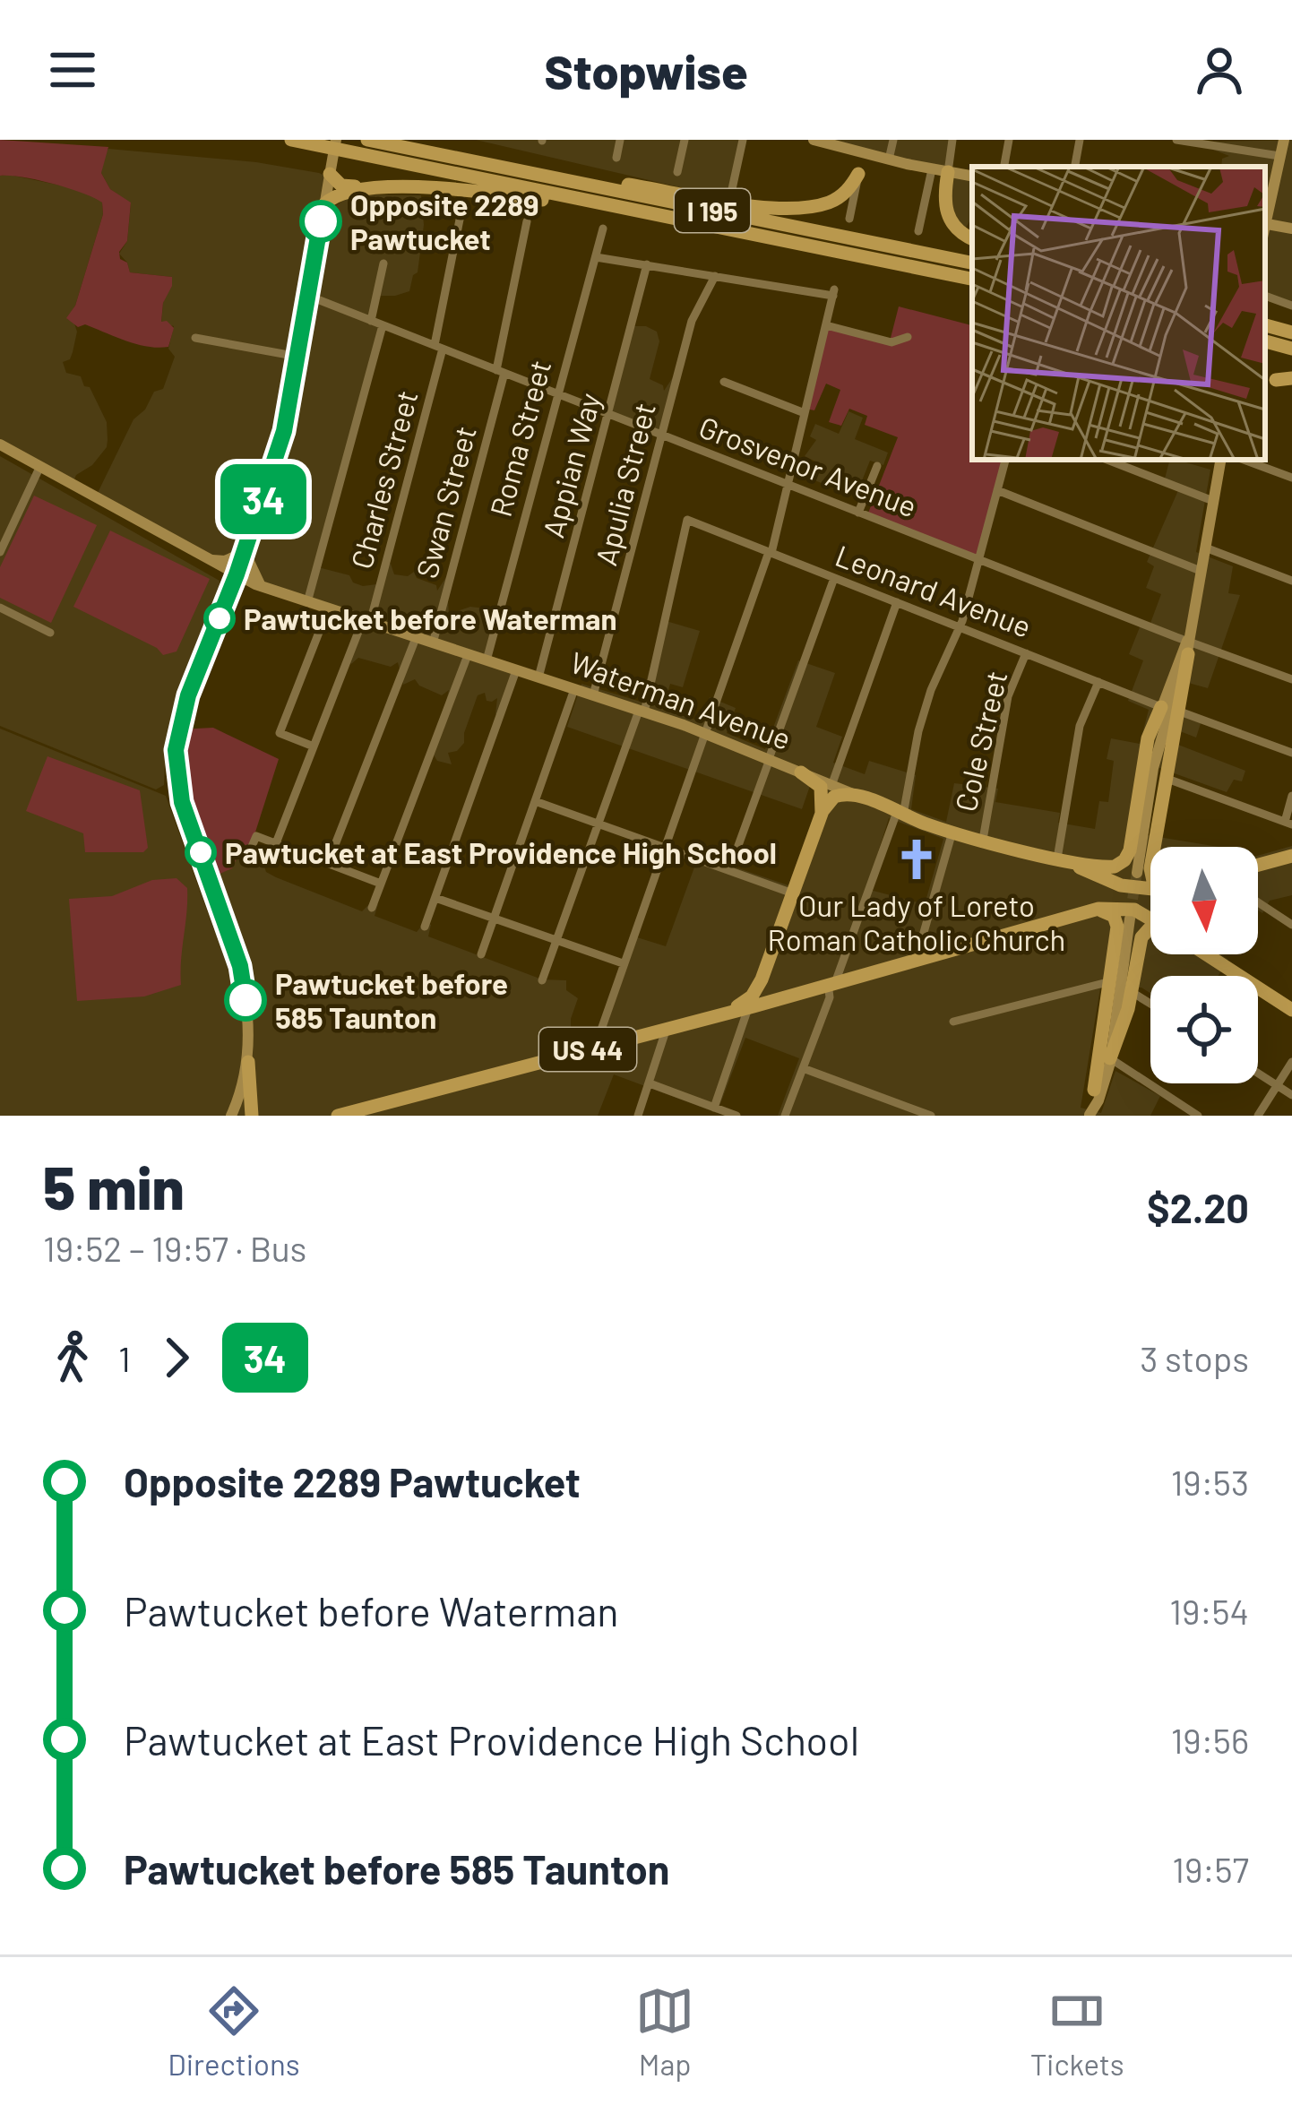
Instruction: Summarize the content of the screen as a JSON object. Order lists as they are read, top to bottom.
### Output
{
  "streets": {
    "highway": ["I 195", "Waterman Avenue", "US 44"],
    "street": [
      "Roma Street",
      "Appian Way",
      "Grosvenor Avenue",
      "Charles Street",
      "Apulia Street",
      "Swan Street",
      "Leonard Avenue",
      "Cole Street"
    ]
  },
  "crossings": [
    ["Roma Street", "Grosvenor Avenue"],
    ["Roma Street", "Waterman Avenue"],
    ["Appian Way", "Grosvenor Avenue"],
    ["Appian Way", "Waterman Avenue"],
    ["Grosvenor Avenue", "Charles Street"],
    ["Grosvenor Avenue", "Apulia Street"],
    ["Grosvenor Avenue", "Swan Street"],
    ["Charles Street", "Waterman Avenue"],
    ["Apulia Street", "Waterman Avenue"],
    ["Swan Street", "Waterman Avenue"],
    ["Leonard Avenue", "Waterman Avenue"],
    ["Leonard Avenue", "Cole Street"],
    ["Waterman Avenue", "Cole Street"]
  ],
  "places": {
    "other": [
      "Opposite 2289 Pawtucket",
      "Pawtucket before Waterman",
      "Pawtucket at East Providence High School",
      "Pawtucket before 585 Taunton"
    ],
    "church": ["Our Lady of Loreto Roman Catholic Church"]
  },
  "lines": ["bus line 34"],
  "north": "bottom",
  "page": {
    "header": "Stopwise",
    "on_map": "34",
    "heading": ["5 min", "19:52 – 19:57 · Bus", "$2.20"],
    "legs": ["1", "34", "3 stops"],
    "list": [
      {
        "name": "Opposite 2289 Pawtucket",
        "value": "19:53"
      },
      {
        "name": "Pawtucket before Waterman",
        "value": "19:54"
      },
      {
        "name": "Pawtucket at East Providence High School",
        "value": "19:56"
      },
      {
        "name": "Pawtucket before 585 Taunton",
        "value": "19:57"
      }
    ],
    "tabs": ["Directions", "Map", "Tickets"]
  }
}
